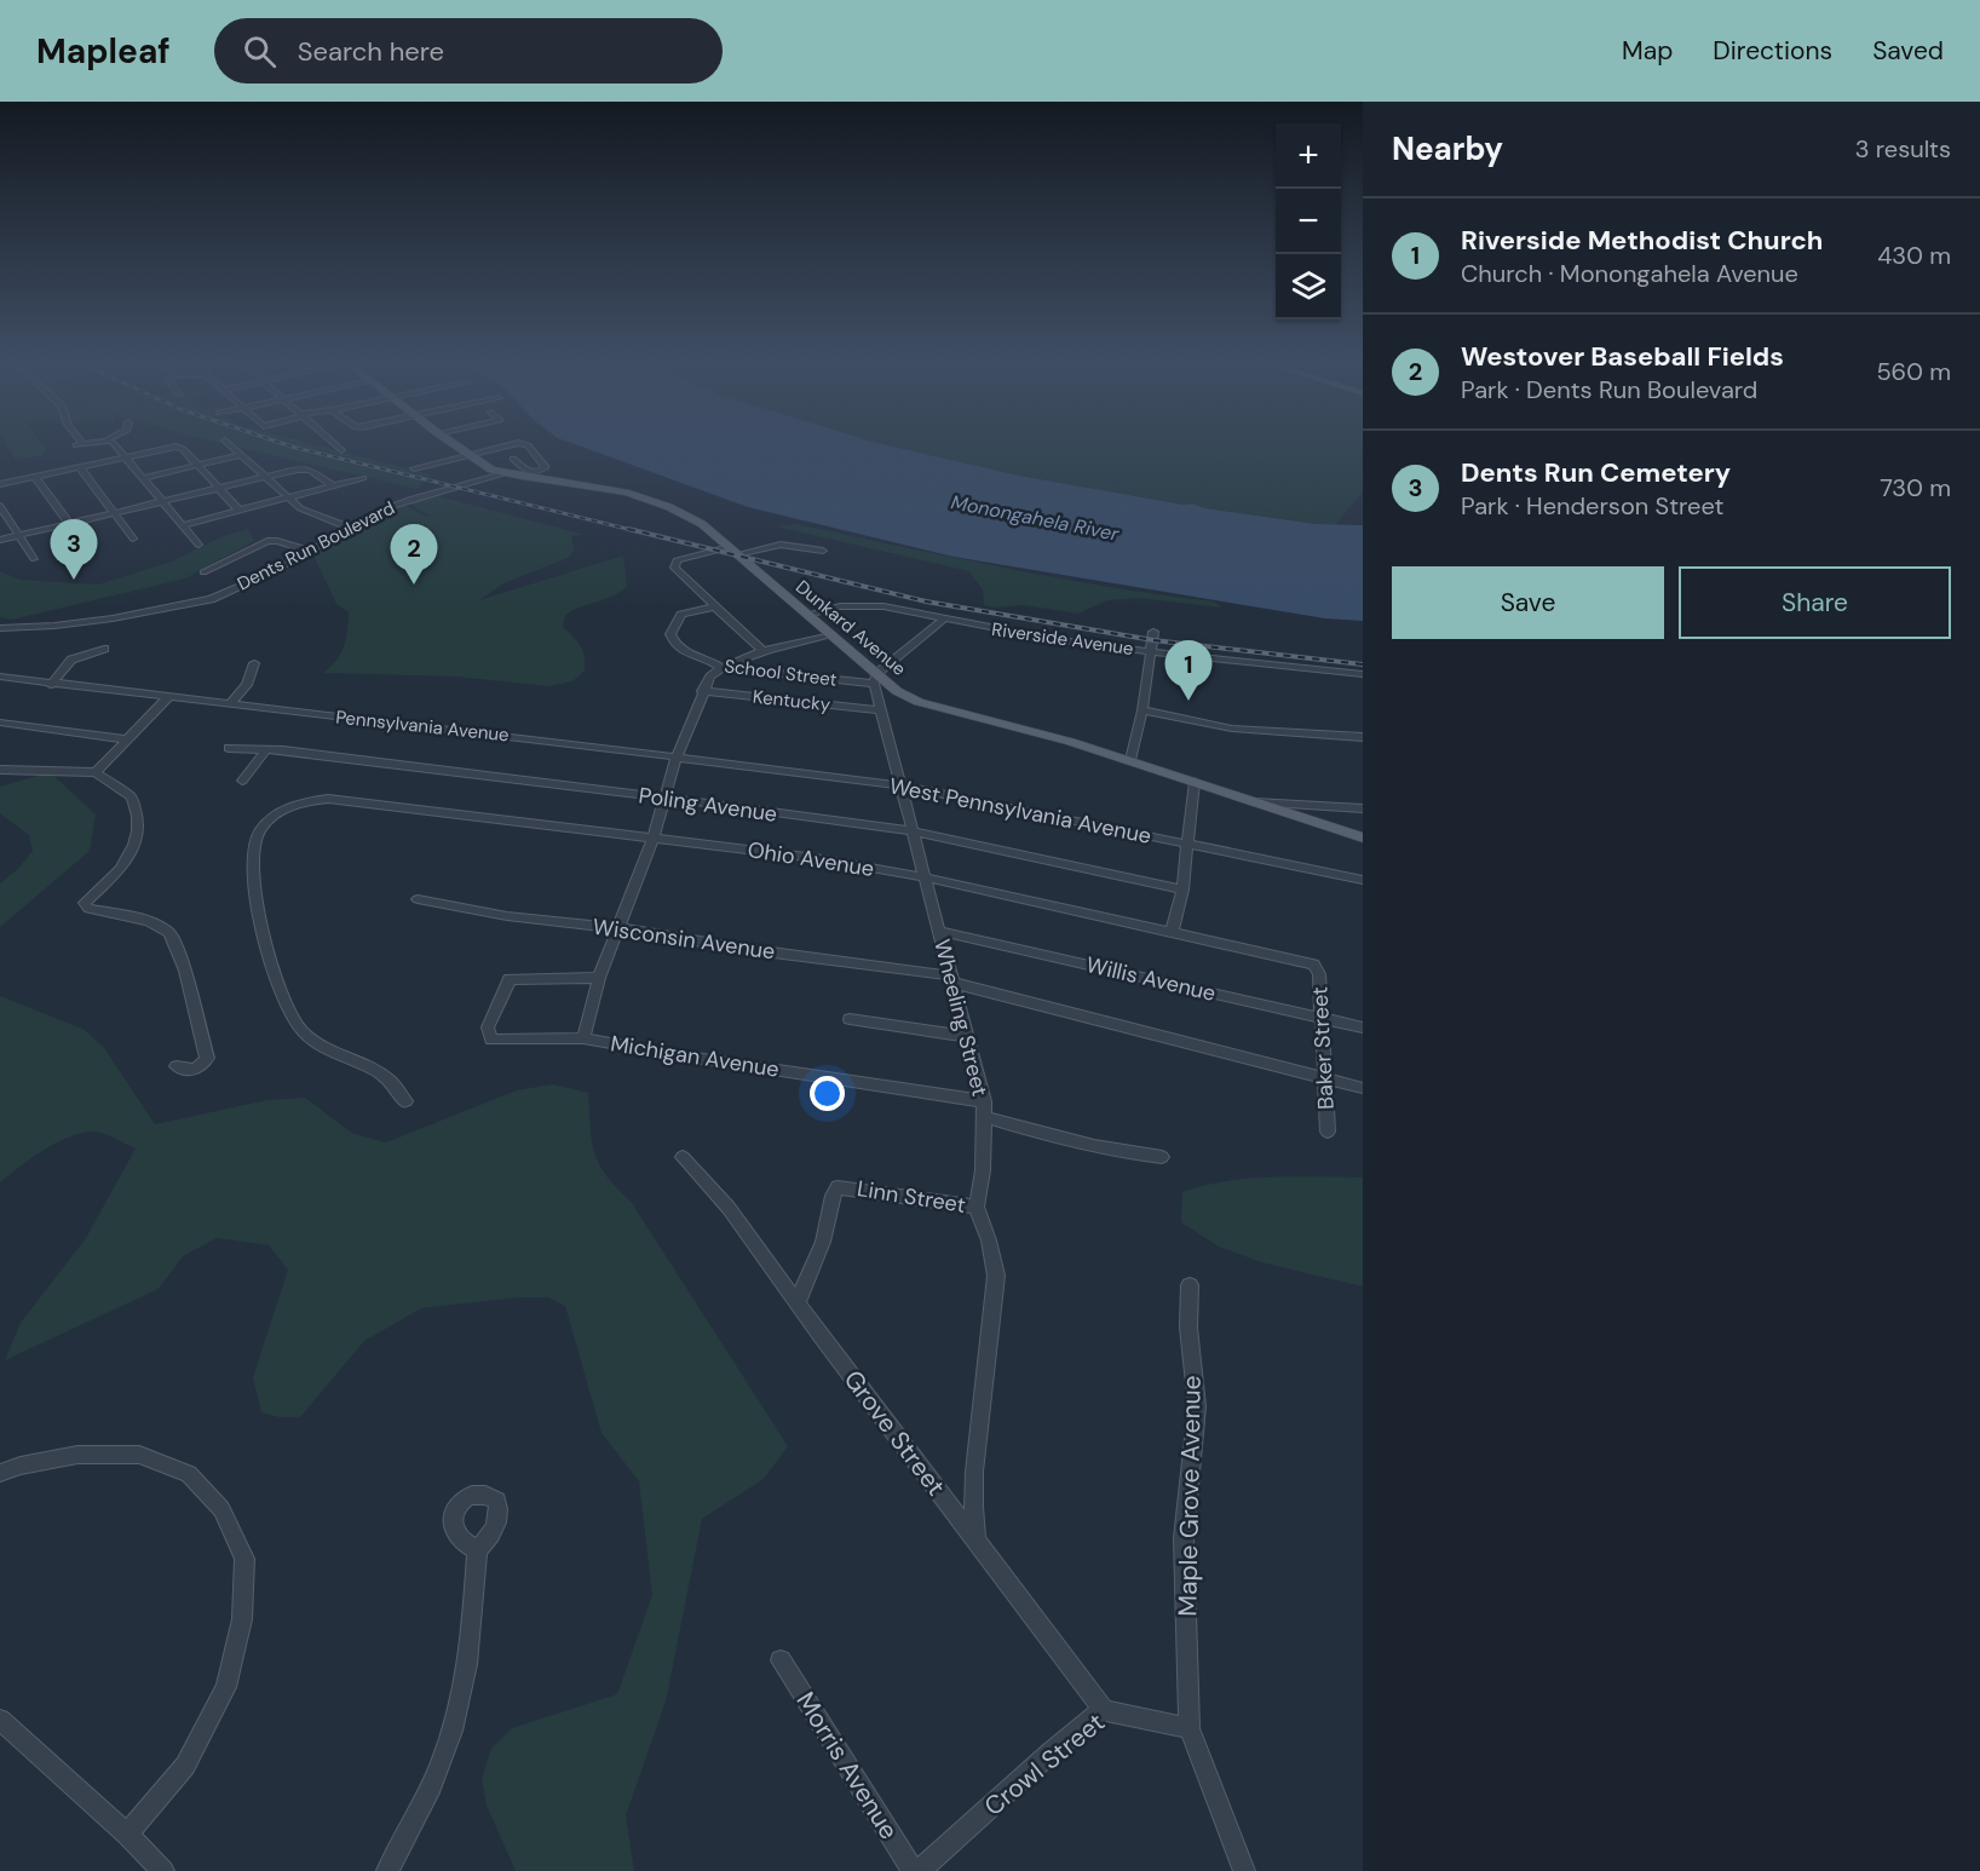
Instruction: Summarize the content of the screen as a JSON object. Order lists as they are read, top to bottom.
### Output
{
  "streets": {
    "main road": ["Dunkard Avenue"],
    "street": [
      "Dents Run Boulevard",
      "Riverside Avenue",
      "School Street",
      "Kentucky",
      "Pennsylvania Avenue",
      "Poling Avenue",
      "West Pennsylvania Avenue",
      "Ohio Avenue",
      "Wisconsin Avenue",
      "Willis Avenue",
      "Wheeling Street",
      "Baker Street",
      "Michigan Avenue",
      "Linn Street",
      "Grove Street",
      "Maple Grove Avenue",
      "Crowl Street",
      "Morris Avenue"
    ]
  },
  "crossings": [
    ["Dents Run Boulevard", "Dunkard Avenue"],
    ["Dunkard Avenue", "Riverside Avenue"],
    ["Dunkard Avenue", "School Street"],
    ["Dunkard Avenue", "Wheeling Street"],
    ["School Street", "Wheeling Street"],
    ["Kentucky", "Wheeling Street"],
    ["Pennsylvania Avenue", "West Pennsylvania Avenue"],
    ["Poling Avenue", "Wheeling Street"],
    ["West Pennsylvania Avenue", "Wheeling Street"],
    ["Ohio Avenue", "Wheeling Street"],
    ["Ohio Avenue", "Baker Street"],
    ["Wisconsin Avenue", "Wheeling Street"],
    ["Wisconsin Avenue", "Baker Street"],
    ["Willis Avenue", "Wheeling Street"],
    ["Willis Avenue", "Baker Street"],
    ["Wheeling Street", "Michigan Avenue"],
    ["Wheeling Street", "Linn Street"],
    ["Wheeling Street", "Grove Street"],
    ["Linn Street", "Grove Street"],
    ["Grove Street", "Crowl Street"],
    ["Maple Grove Avenue", "Crowl Street"],
    ["Crowl Street", "Morris Avenue"]
  ],
  "water": ["Monongahela River"],
  "page": {
    "header": "Mapleaf",
    "search": "Search here",
    "nav": ["Map", "Directions", "Saved"],
    "heading": ["Nearby", "3 results"],
    "map_buttons": ["+", "−"],
    "list": [
      {
        "mark": "1",
        "name": "Riverside Methodist Church",
        "note": "Church · Monongahela Avenue",
        "value": "430 m"
      },
      {
        "mark": "2",
        "name": "Westover Baseball Fields",
        "note": "Park · Dents Run Boulevard",
        "value": "560 m"
      },
      {
        "mark": "3",
        "name": "Dents Run Cemetery",
        "note": "Park · Henderson Street",
        "value": "730 m"
      }
    ],
    "pins": ["3", "2", "1"],
    "buttons": ["Save", "Share"]
  }
}
